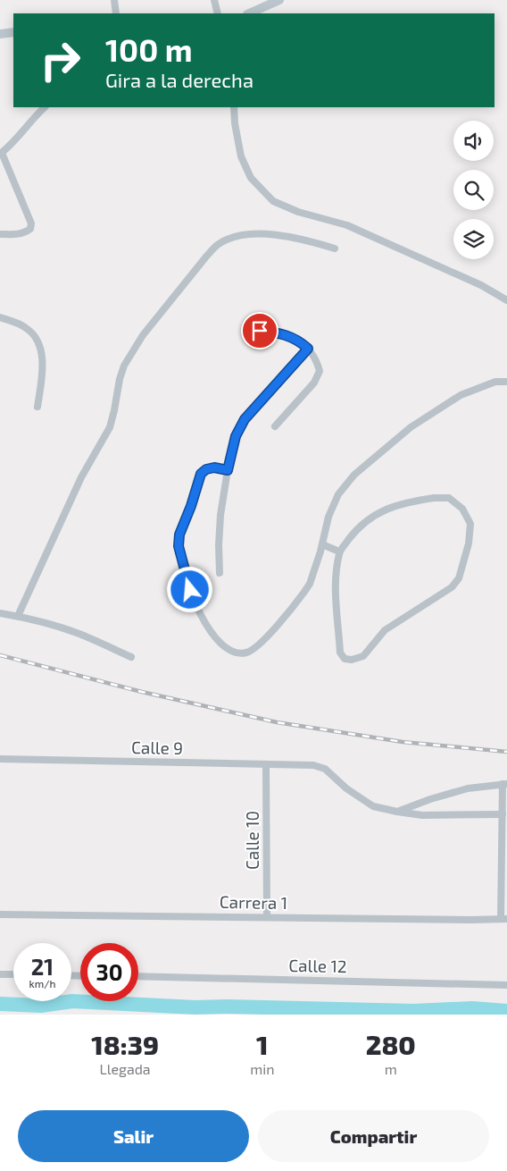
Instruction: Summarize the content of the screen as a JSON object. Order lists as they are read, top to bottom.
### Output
{
  "streets": {
    "street": [
      "Calle 9",
      "Calle 10",
      "Carrera 1",
      "Calle 12"
    ]
  },
  "crossings": [
    ["Calle 9", "Calle 10"],
    ["Calle 10", "Carrera 1"]
  ],
  "page": {
    "turn": ["100 m", "Gira a la derecha"],
    "speed": "21 km/h",
    "limit": "30",
    "eta": [
      "18:39",
      "Llegada",
      "1",
      "min",
      "280",
      "m"
    ],
    "buttons": ["Salir", "Compartir"]
  }
}
